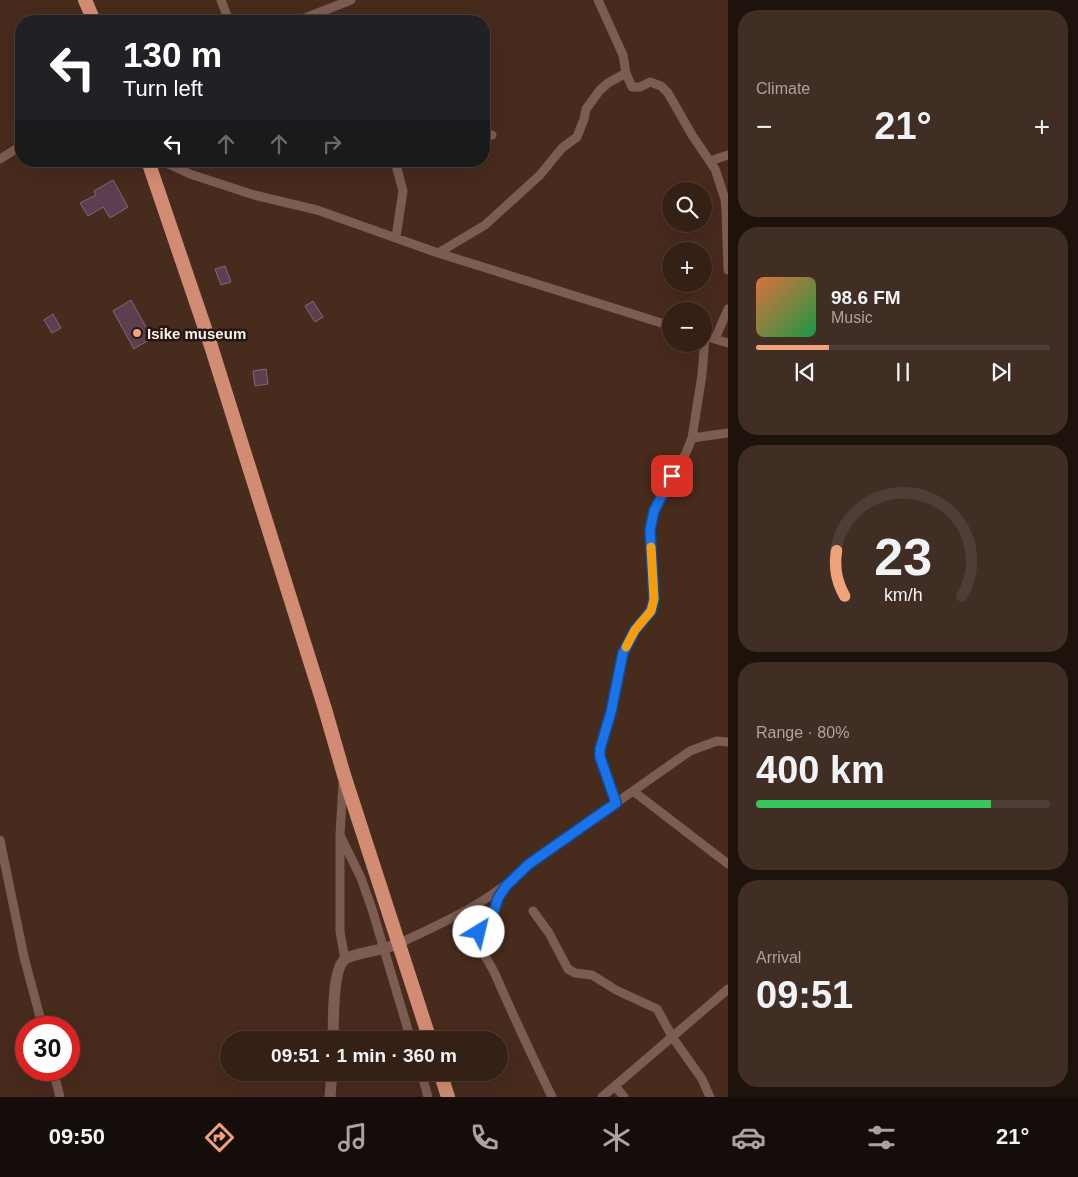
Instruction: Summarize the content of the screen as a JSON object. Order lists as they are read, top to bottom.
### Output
{
  "places": ["Isike museum"],
  "page": {
    "tile": [
      "Climate",
      ["Range · 80%", "400 km"],
      ["Arrival", "09:51"]
    ],
    "turn": ["130 m", "Turn left"],
    "heat": ["−", "21°", "+"],
    "map_buttons": ["+", "−"],
    "song": ["98.6 FM", "Music"],
    "limit": "30",
    "trip": "09:51 · 1 min · 360 m",
    "tabs": ["09:50", "21°"],
    "gauge": ["23", "km/h"]
  }
}
